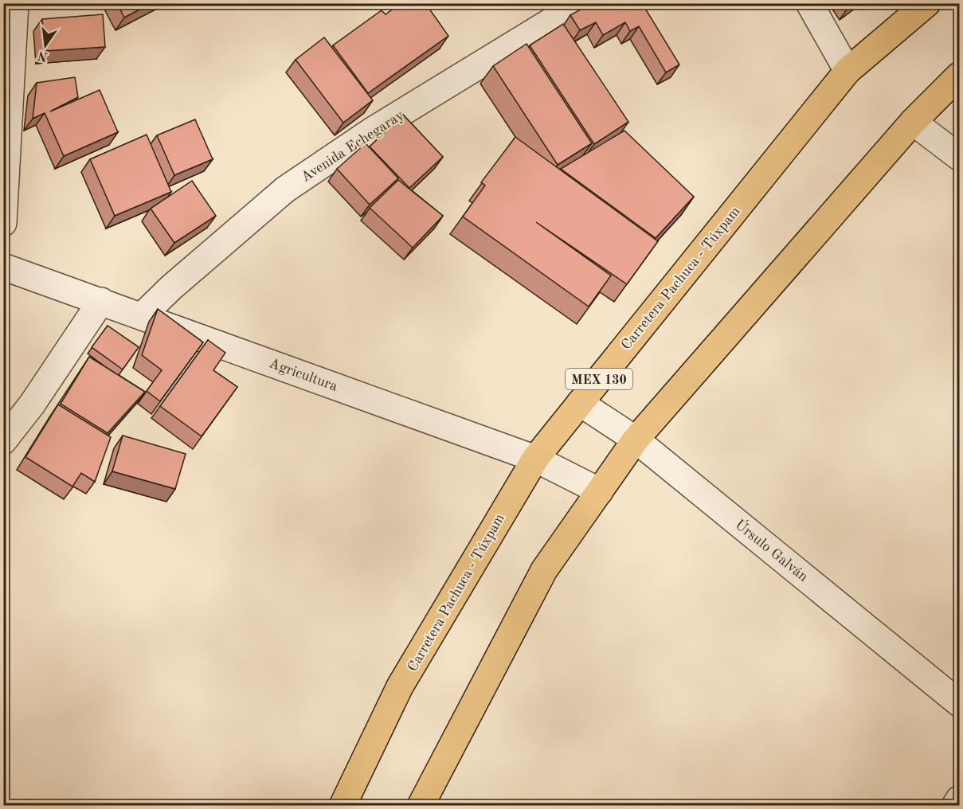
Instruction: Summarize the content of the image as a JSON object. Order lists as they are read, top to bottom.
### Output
{
  "streets": {
    "main road": ["Carretera Pachuca - Túxpam", "MEX 130"],
    "street": ["Avenida Echegaray", "Agricultura", "Úrsulo Galván"]
  },
  "crossings": [
    ["Avenida Echegaray", "Agricultura"],
    ["Carretera Pachuca - Túxpam", "Agricultura"],
    ["Carretera Pachuca - Túxpam", "Úrsulo Galván"]
  ],
  "north": "bottom"
}
